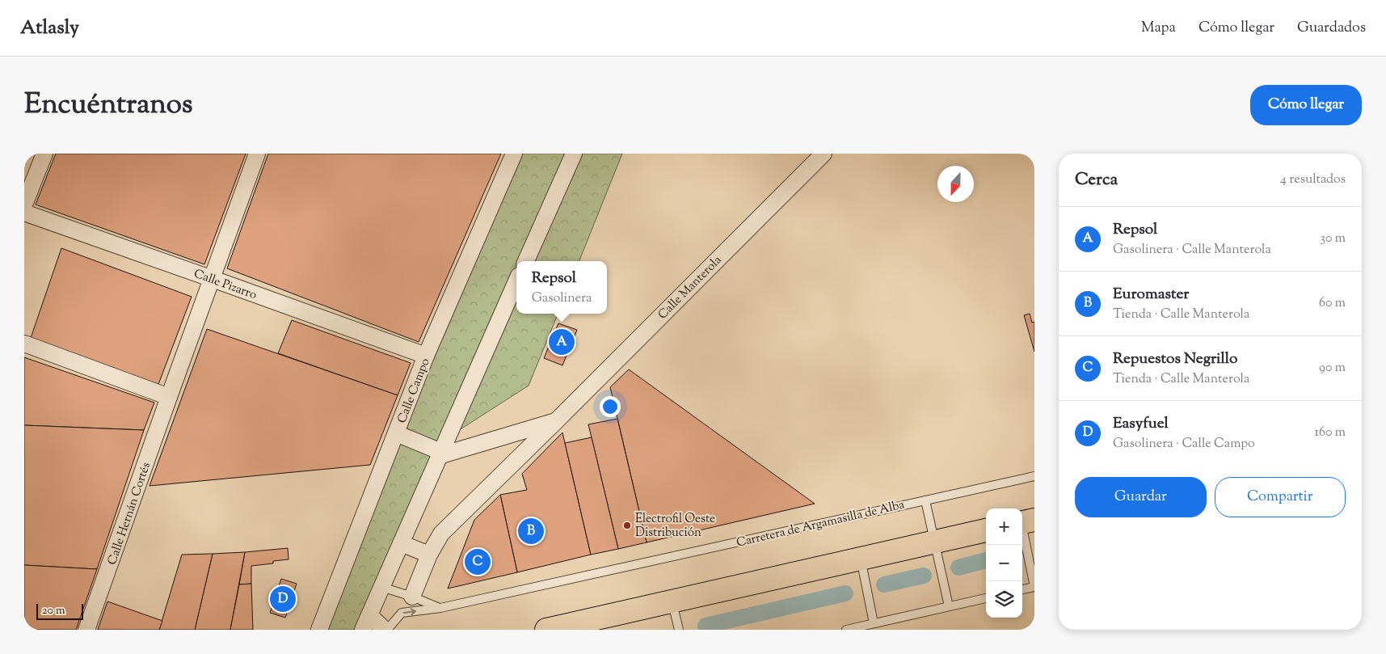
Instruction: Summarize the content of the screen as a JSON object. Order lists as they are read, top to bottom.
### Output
{
  "streets": {
    "street": [
      "Calle Pizarro",
      "Calle Manterola",
      "Calle Campo",
      "Calle Hernán Cortés",
      "Carretera de Argamasilla de Alba"
    ]
  },
  "crossings": [
    ["Calle Pizarro", "Calle Campo"],
    ["Calle Pizarro", "Calle Hernán Cortés"]
  ],
  "places": ["Electrofil Oeste Distribución"],
  "scale_bar": "20 m",
  "north": "bottom",
  "page": {
    "header": "Atlasly",
    "nav": ["Mapa", "Cómo llegar", "Guardados"],
    "title": "Encuéntranos",
    "buttons": [
      "Cómo llegar",
      ["Guardar", "Compartir"]
    ],
    "heading": ["Cerca", "4 resultados"],
    "list": [
      {
        "mark": "A",
        "name": "Repsol",
        "note": "Gasolinera · Calle Manterola",
        "value": "30 m"
      },
      {
        "mark": "B",
        "name": "Euromaster",
        "note": "Tienda · Calle Manterola",
        "value": "60 m"
      },
      {
        "mark": "C",
        "name": "Repuestos Negrillo",
        "note": "Tienda · Calle Manterola",
        "value": "90 m"
      },
      {
        "mark": "D",
        "name": "Easyfuel",
        "note": "Gasolinera · Calle Campo",
        "value": "160 m"
      }
    ],
    "popup": ["Repsol", "Gasolinera"],
    "pins": [
      "A",
      "B",
      "C",
      "D"
    ],
    "map_buttons": ["+", "−"],
    "scale": "20 m"
  }
}
